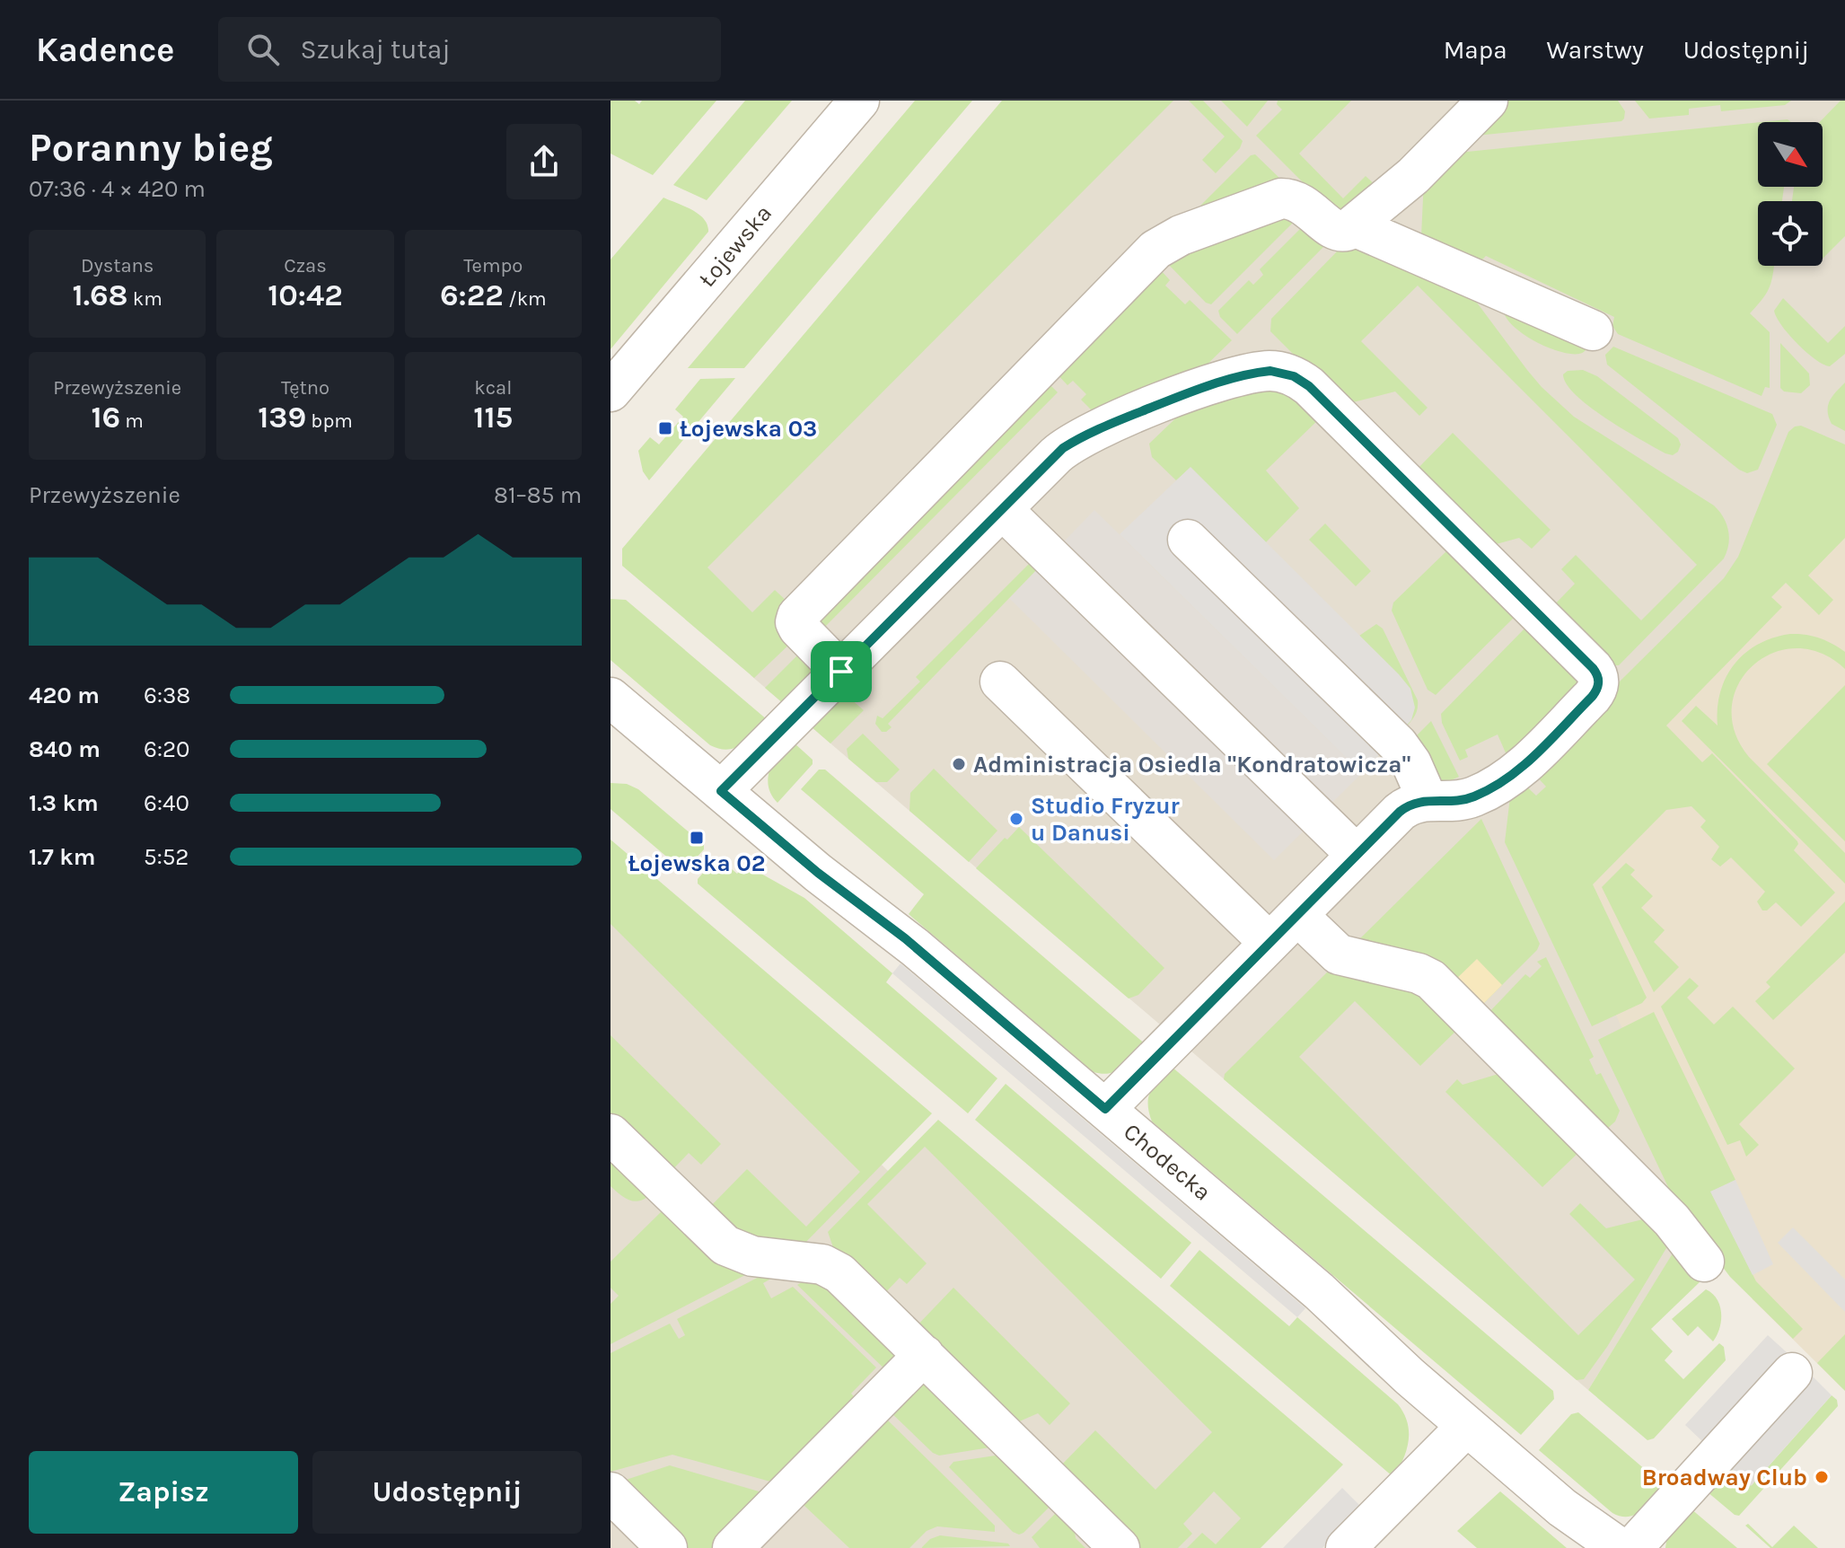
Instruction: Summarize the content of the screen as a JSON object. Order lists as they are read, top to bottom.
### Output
{
  "streets": {
    "street": ["Łojewska", "Chodecka"]
  },
  "places": {
    "transit": ["Łojewska 03", "Łojewska 02"],
    "other": ["Administracja Osiedla \"Kondratowicza\"", "Studio Fryzur u Danusi", "Broadway Club"]
  },
  "north": "bottom right",
  "page": {
    "header": "Kadence",
    "search": "Szukaj tutaj",
    "nav": ["Mapa", "Warstwy", "Udostępnij"],
    "heading": ["Poranny bieg", "07:36 · 4 × 420 m"],
    "stats": [
      ["Dystans", "1.68 km"],
      ["Czas", "10:42"],
      ["Tempo", "6:22 /km"],
      ["Przewyższenie", "16 m"],
      ["Tętno", "139 bpm"],
      ["kcal", "115"]
    ],
    "chart": ["Przewyższenie", "81–85 m"],
    "list": [
      {
        "name": "420 m",
        "note": "6:38"
      },
      {
        "name": "840 m",
        "note": "6:20"
      },
      {
        "name": "1.3 km",
        "note": "6:40"
      },
      {
        "name": "1.7 km",
        "note": "5:52"
      }
    ],
    "buttons": ["Zapisz", "Udostępnij"]
  }
}
